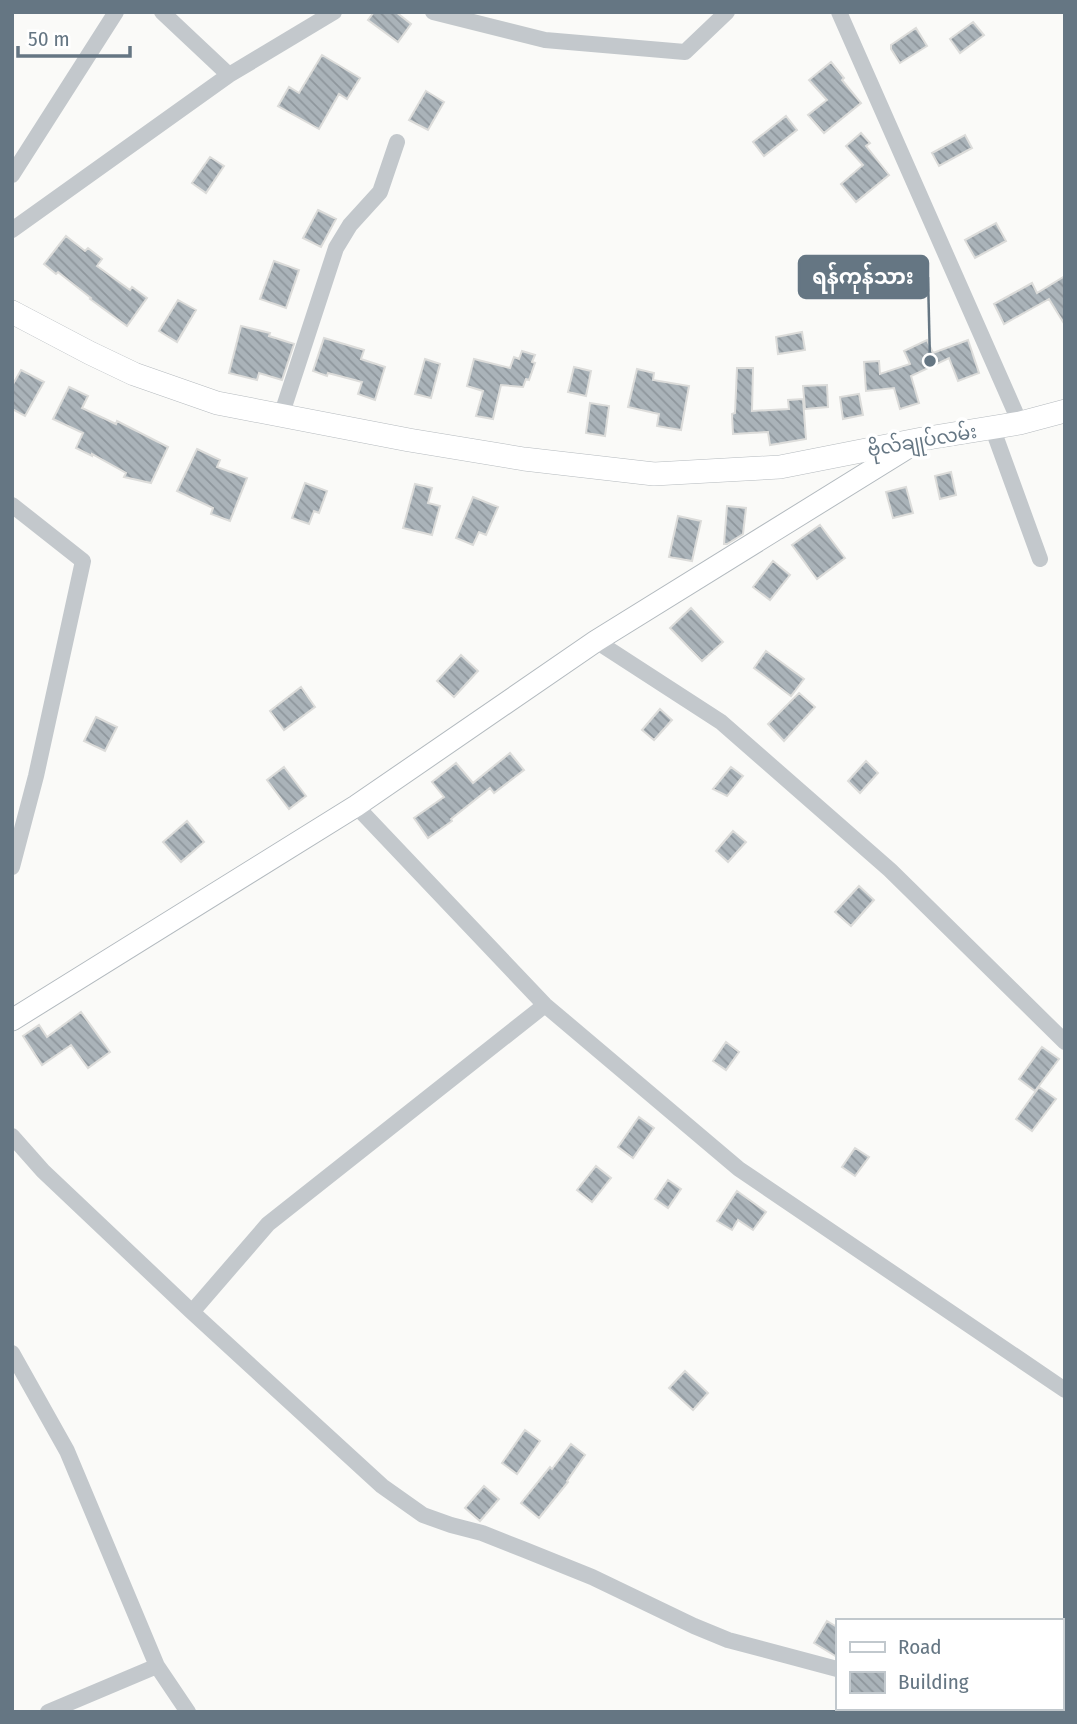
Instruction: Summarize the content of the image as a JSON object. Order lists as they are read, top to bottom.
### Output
{
  "streets": {
    "main road": ["ဗိုလ်ချုပ်လမ်း"]
  },
  "places": ["ရန်ကုန်သား"],
  "legend": ["Road", "Building"],
  "scale_bar": "50 m"
}
